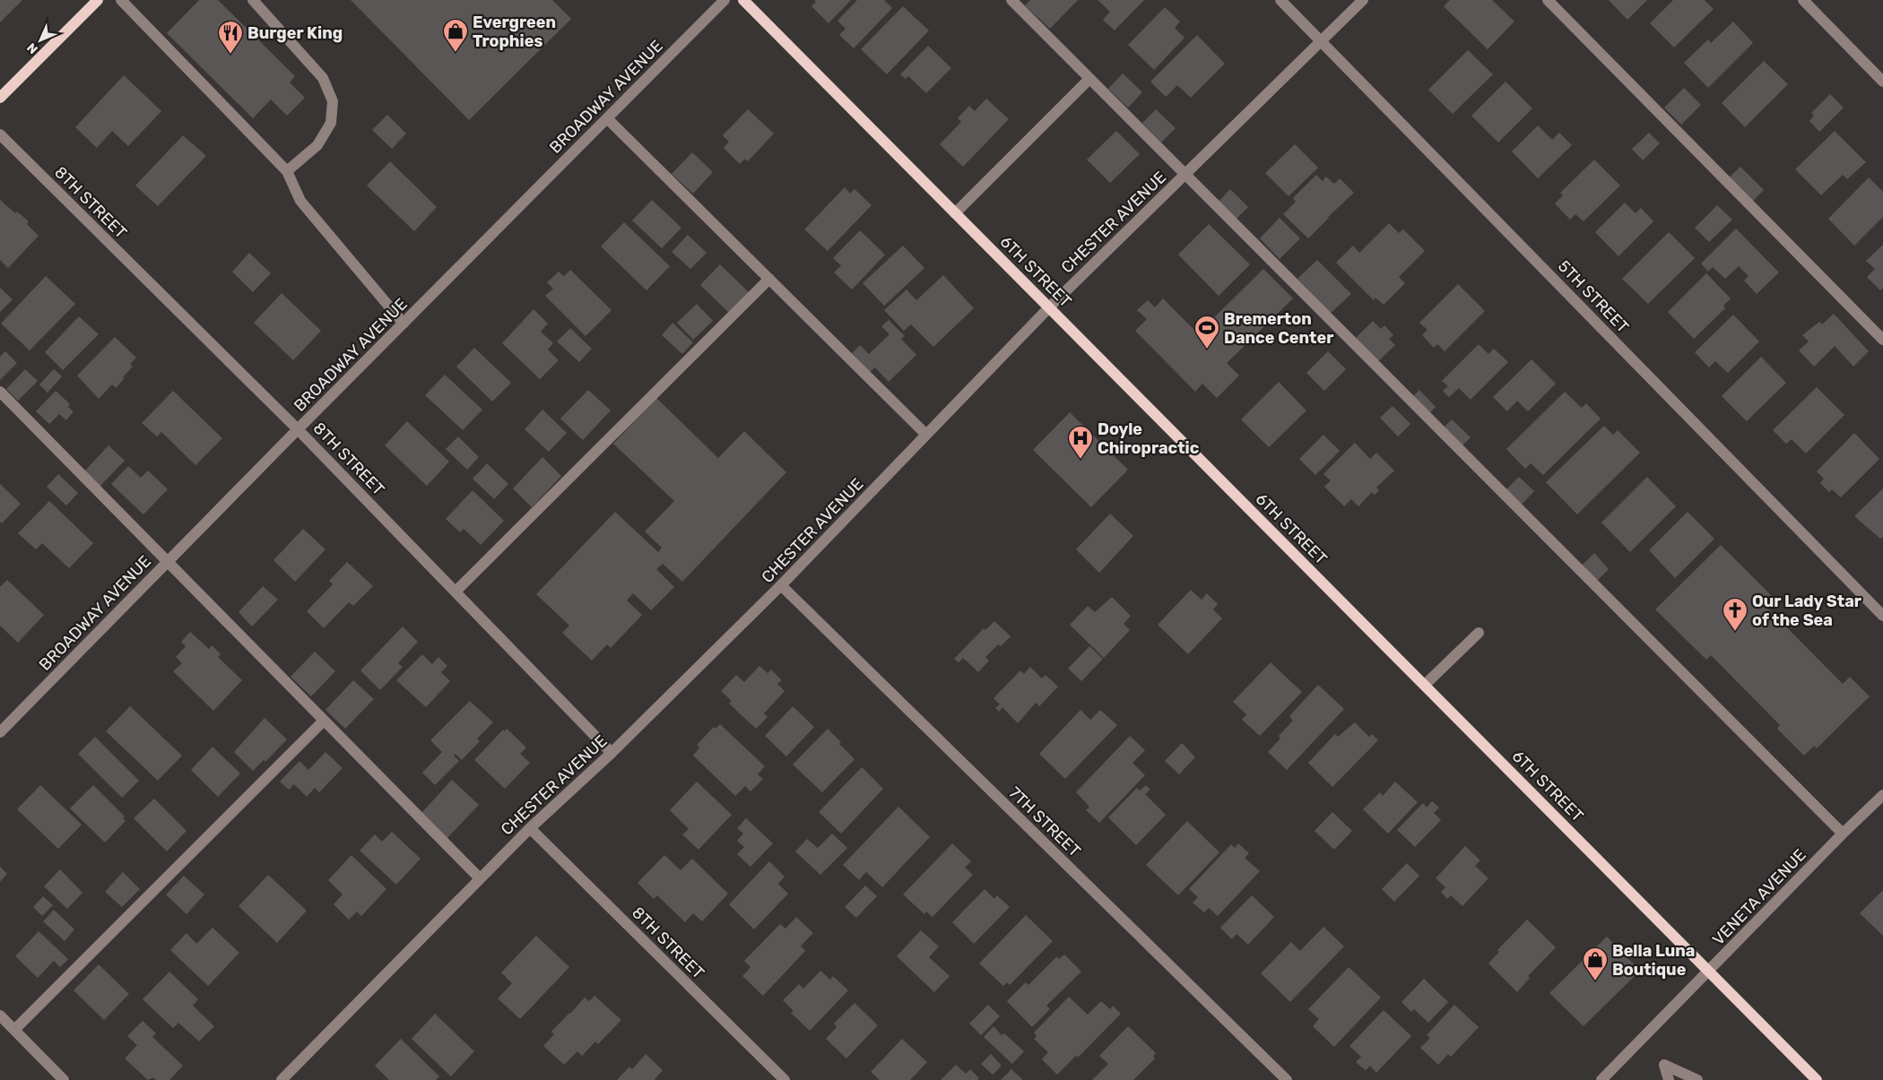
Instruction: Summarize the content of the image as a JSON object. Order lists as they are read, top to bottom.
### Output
{
  "streets": {
    "main road": ["6TH STREET"],
    "street": [
      "BROADWAY AVENUE",
      "8TH STREET",
      "CHESTER AVENUE",
      "5TH STREET",
      "7TH STREET",
      "VENETA AVENUE"
    ]
  },
  "crossings": [
    ["BROADWAY AVENUE", "8TH STREET"],
    ["8TH STREET", "CHESTER AVENUE"],
    ["CHESTER AVENUE", "6TH STREET"],
    ["CHESTER AVENUE", "5TH STREET"],
    ["CHESTER AVENUE", "7TH STREET"],
    ["6TH STREET", "VENETA AVENUE"]
  ],
  "places": {
    "shop": ["Evergreen Trophies", "Bella Luna Boutique"],
    "restaurant": ["Burger King"],
    "sports": ["Bremerton Dance Center"],
    "hospital": ["Doyle Chiropractic"],
    "church": ["Our Lady Star of the Sea"]
  },
  "north": "bottom left"
}
